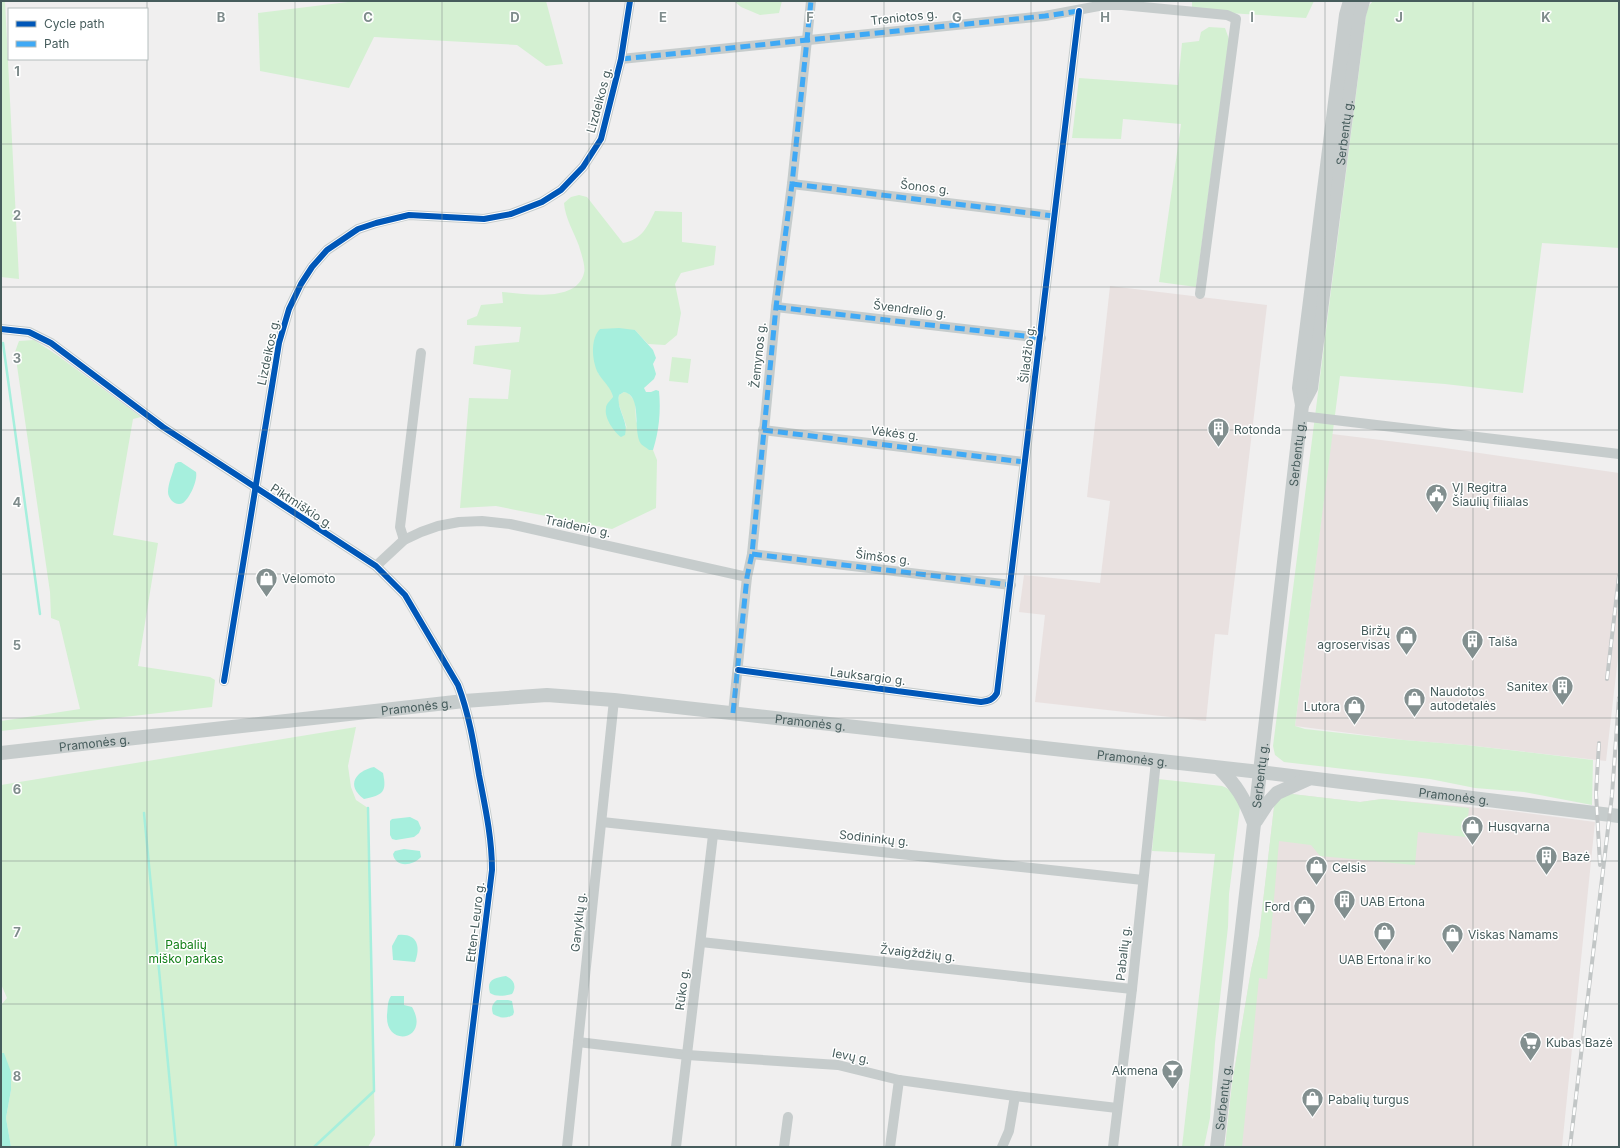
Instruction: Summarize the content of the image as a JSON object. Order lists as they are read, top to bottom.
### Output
{
  "streets": {
    "main road": ["Serbentų g.", "Pramonės g."],
    "street": [
      "Treniotos g.",
      "Lizdeikos g.",
      "Šonos g.",
      "Švendrelio g.",
      "Šiladžio g.",
      "Žemynos g.",
      "Vėkės g.",
      "Piktmiškio g.",
      "Traidenio g.",
      "Šimšos g.",
      "Lauksargio g.",
      "Sodininkų g.",
      "Etten-Leuro g.",
      "Ganyklų g.",
      "Žvaigždžių g.",
      "Pabalių g.",
      "Rūko g.",
      "Ievų g."
    ]
  },
  "crossings": [
    ["Treniotos g.", "Lizdeikos g."],
    ["Treniotos g.", "Šiladžio g."],
    ["Treniotos g.", "Žemynos g."],
    ["Lizdeikos g.", "Piktmiškio g."],
    ["Serbentų g.", "Pramonės g."],
    ["Šonos g.", "Šiladžio g."],
    ["Šonos g.", "Žemynos g."],
    ["Švendrelio g.", "Šiladžio g."],
    ["Švendrelio g.", "Žemynos g."],
    ["Šiladžio g.", "Vėkės g."],
    ["Šiladžio g.", "Šimšos g."],
    ["Šiladžio g.", "Lauksargio g."],
    ["Žemynos g.", "Vėkės g."],
    ["Žemynos g.", "Traidenio g."],
    ["Žemynos g.", "Šimšos g."],
    ["Žemynos g.", "Lauksargio g."],
    ["Žemynos g.", "Pramonės g."],
    ["Piktmiškio g.", "Traidenio g."],
    ["Piktmiškio g.", "Pramonės g."],
    ["Piktmiškio g.", "Etten-Leuro g."],
    ["Pramonės g.", "Etten-Leuro g."],
    ["Pramonės g.", "Ganyklų g."],
    ["Pramonės g.", "Pabalių g."],
    ["Sodininkų g.", "Ganyklų g."],
    ["Sodininkų g.", "Pabalių g."],
    ["Sodininkų g.", "Rūko g."],
    ["Ganyklų g.", "Ievų g."],
    ["Žvaigždžių g.", "Pabalių g."],
    ["Žvaigždžių g.", "Rūko g."],
    ["Pabalių g.", "Ievų g."],
    ["Rūko g.", "Ievų g."]
  ],
  "parks": ["Pabalių miško parkas"],
  "places": {
    "building": [
      "Rotonda",
      "Talša",
      "Sanitex",
      "Bazė",
      "UAB Ertona"
    ],
    "public building": ["VĮ Regitra Šiaulių filialas"],
    "shop": [
      "Velomoto",
      "Biržų agroservisas",
      "Naudotos autodetalės",
      "Lutora",
      "Husqvarna",
      "Celsis",
      "Ford",
      "UAB Ertona ir ko",
      "Viskas Namams",
      "Pabalių turgus"
    ],
    "supermarket": ["Kubas Bazė"],
    "bar": ["Akmena"]
  },
  "legend": ["Cycle path", "Path"],
  "grid": {
    "columns": [
      "B",
      "C",
      "D",
      "E",
      "F",
      "G",
      "H",
      "I",
      "J",
      "K"
    ],
    "rows": [
      "1",
      "2",
      "3",
      "4",
      "5",
      "6",
      "7",
      "8"
    ]
  }
}
